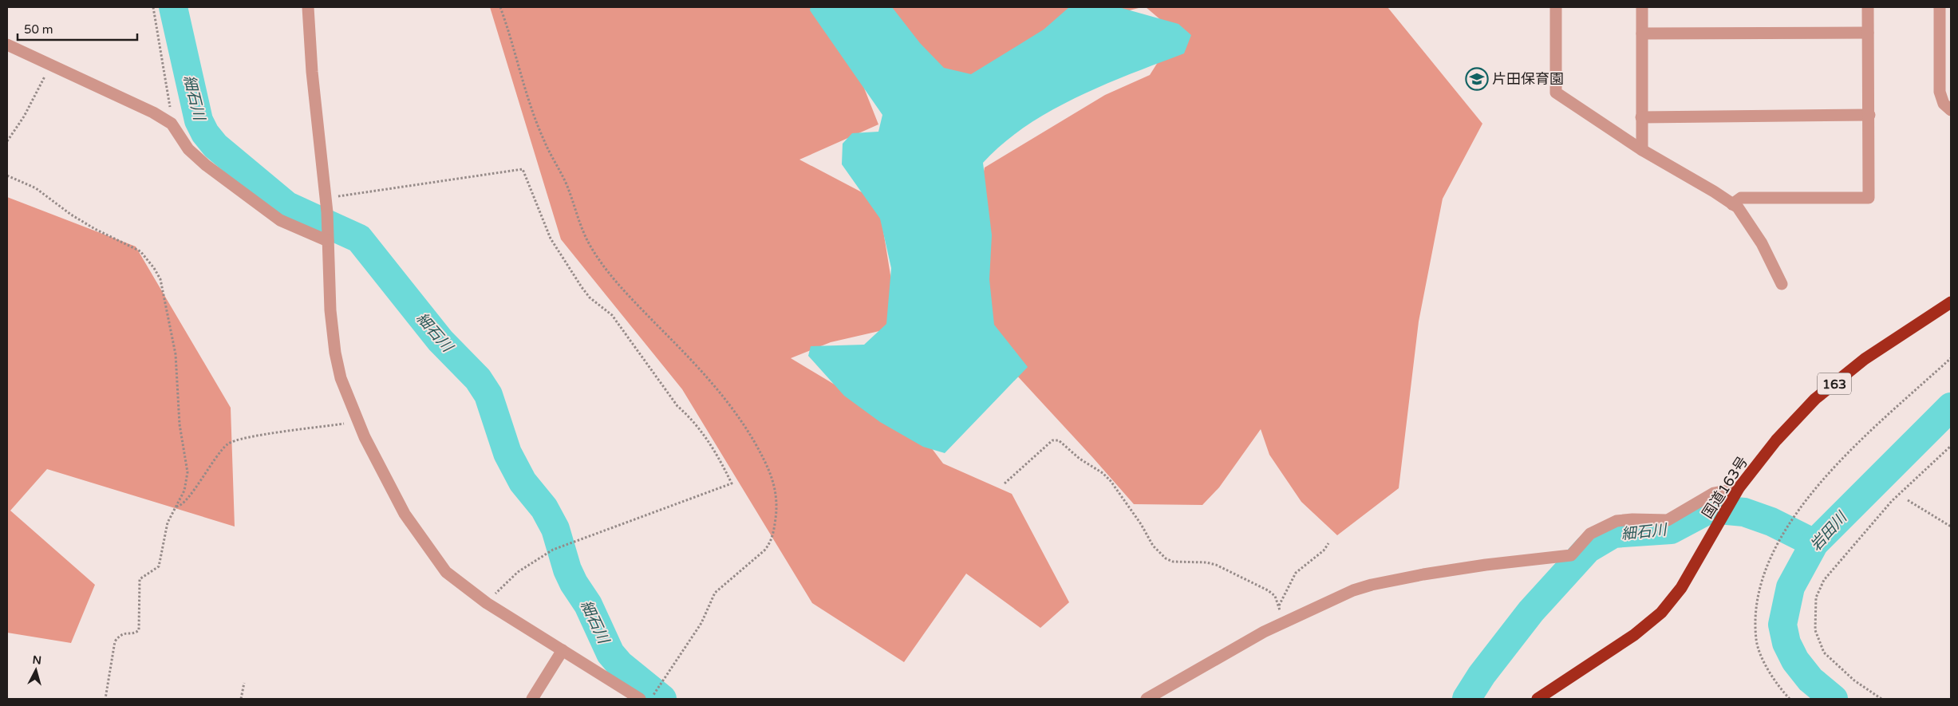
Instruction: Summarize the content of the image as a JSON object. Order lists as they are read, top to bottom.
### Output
{
  "streets": {
    "highway": ["163", "国道163号"]
  },
  "water": ["細石川", "岩田川"],
  "places": {
    "school or university": ["片田保育園"]
  },
  "scale_bar": "50 m",
  "north": "top"
}
